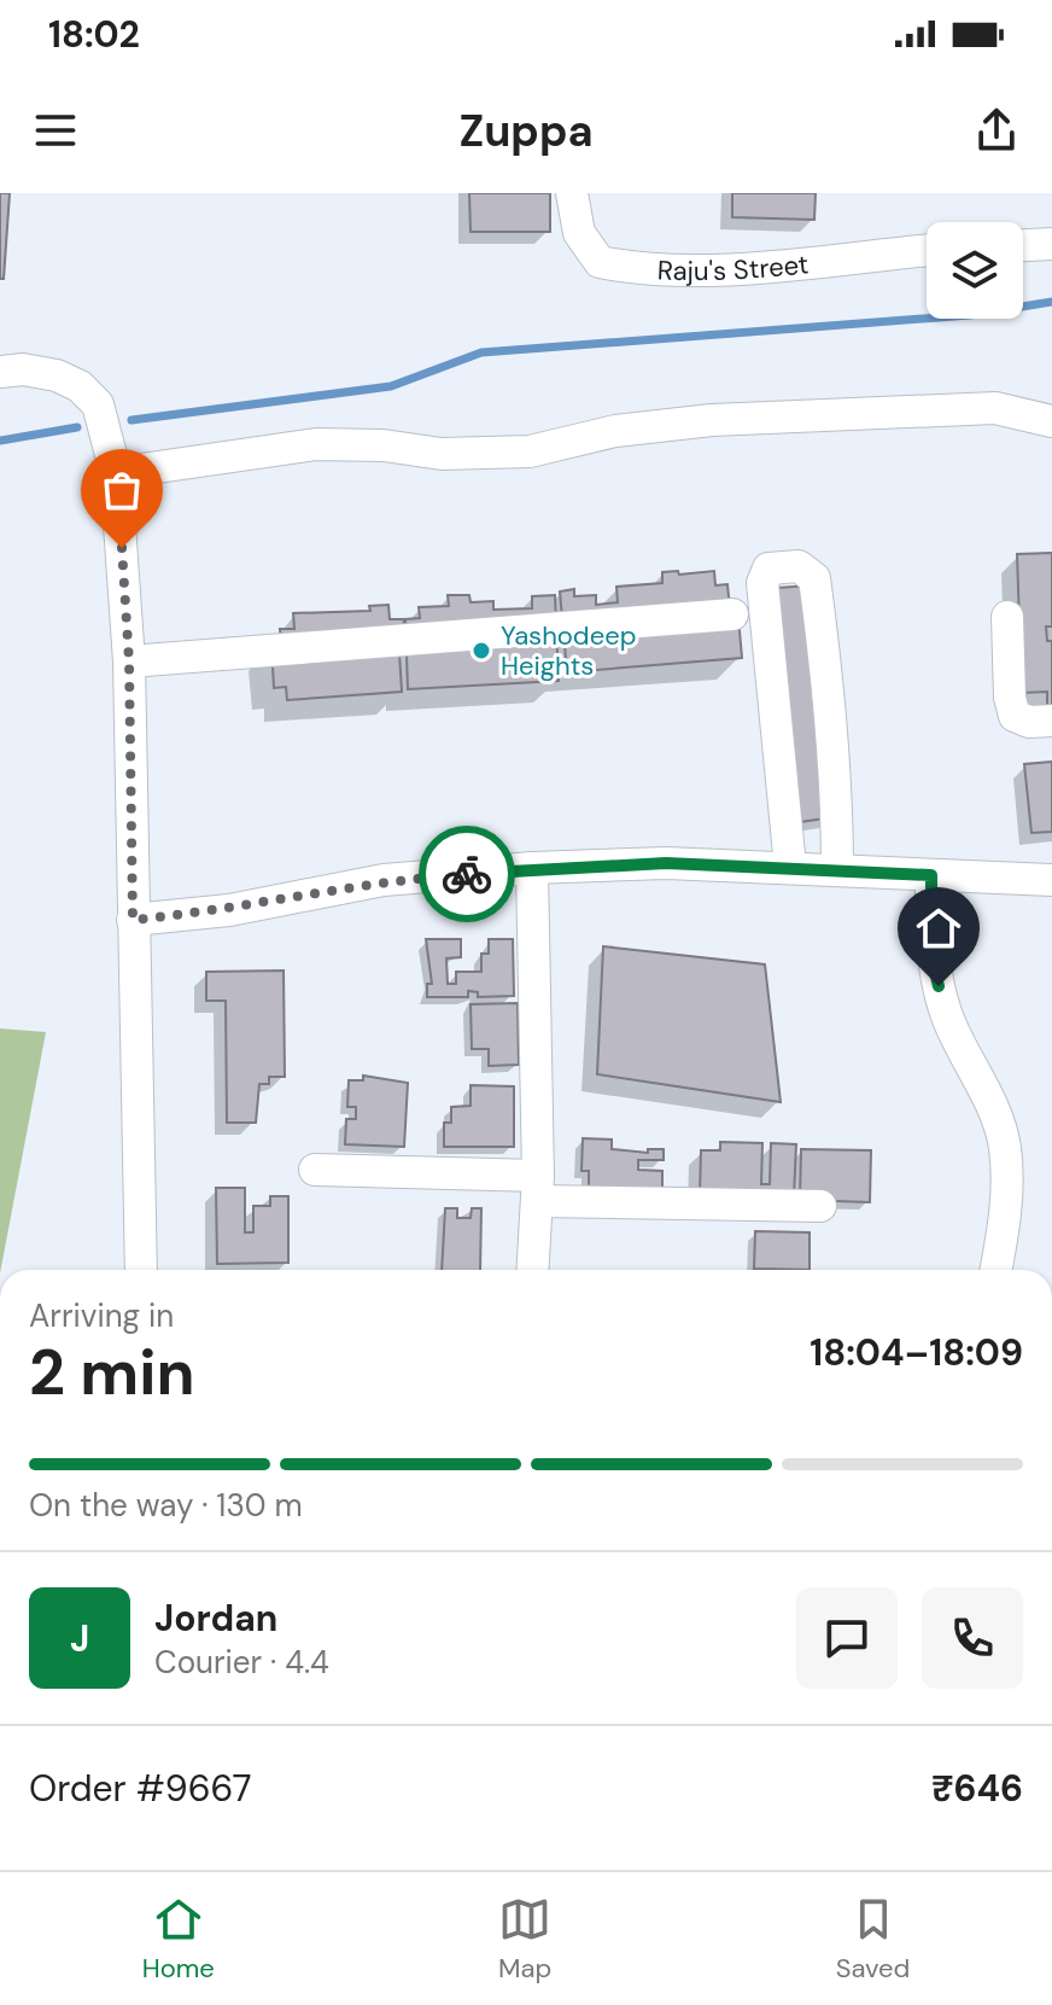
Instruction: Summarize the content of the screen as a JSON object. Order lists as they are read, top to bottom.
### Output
{
  "streets": {
    "street": ["Raju's Street"]
  },
  "places": ["Yashodeep Heights"],
  "page": {
    "status": "18:02",
    "header": "Zuppa",
    "heading": ["2 min", "Arriving in", "18:04–18:09"],
    "panel": [
      "Jordan",
      "Courier · 4.4",
      "Order #9667",
      "₹646"
    ],
    "bar": "On the way · 130 m",
    "round": "J",
    "tabs": ["Home", "Map", "Saved"]
  }
}
